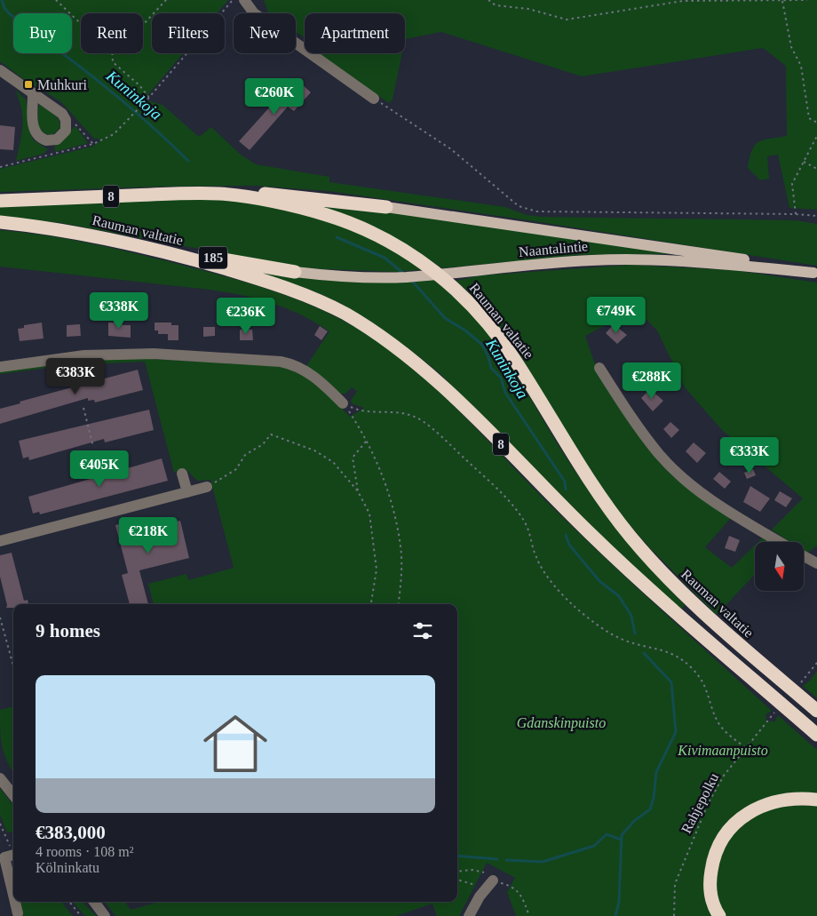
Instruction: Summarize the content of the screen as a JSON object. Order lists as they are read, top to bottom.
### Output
{
  "streets": {
    "highway": ["8", "Rauman valtatie", "185"],
    "main road": ["Naantalintie"],
    "path": ["Rahjepolku"]
  },
  "crossings": [
    ["Rauman valtatie", "185"],
    ["Naantalintie", "185"]
  ],
  "water": ["Kuninkoja"],
  "parks": ["Gdanskinpuisto", "Kivimaanpuisto"],
  "places": {
    "transit": ["Muhkuri"]
  },
  "north": "bottom",
  "page": {
    "chip": [
      "Buy",
      "Rent",
      "Filters",
      "New",
      "Apartment"
    ],
    "price": [
      "€260K",
      "€338K",
      "€749K",
      "€236K",
      "€383K",
      "€288K",
      "€333K",
      "€405K",
      "€218K"
    ],
    "heading": "9 homes",
    "list": [
      {
        "name": "€383,000",
        "note": "4 rooms · 108 m² · Kölninkatu"
      }
    ]
  }
}
